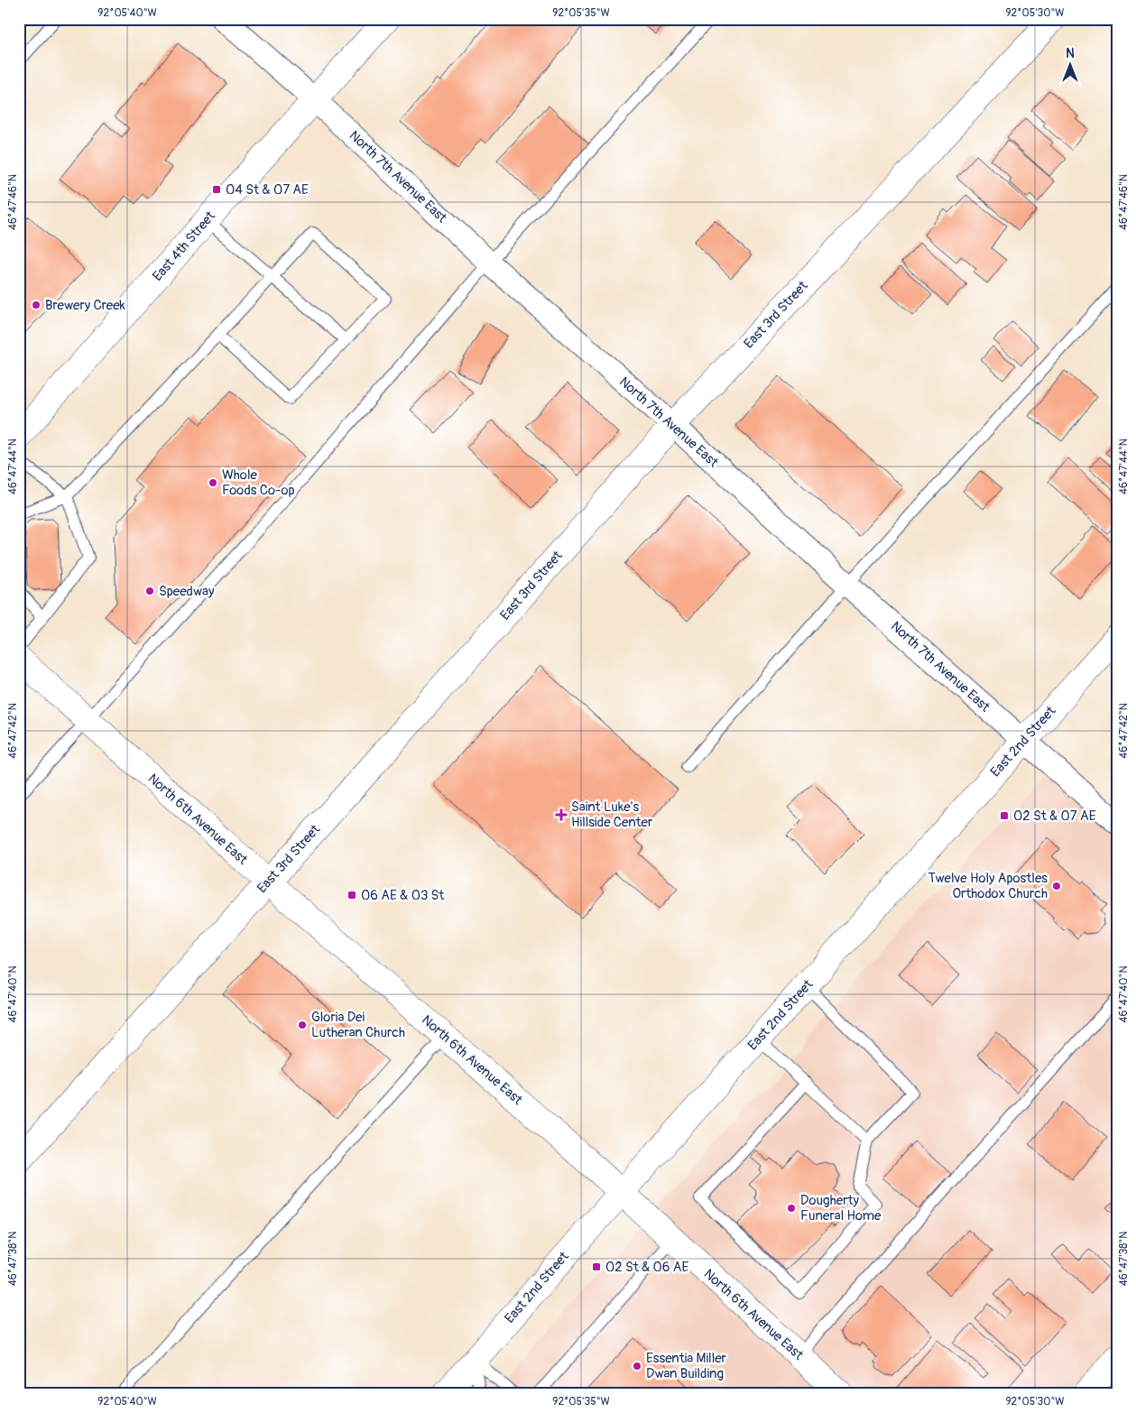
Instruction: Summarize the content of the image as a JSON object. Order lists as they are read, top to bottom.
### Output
{
  "streets": {
    "street": [
      "North 7th Avenue East",
      "East 4th Street",
      "East 3rd Street",
      "East 2nd Street",
      "North 6th Avenue East"
    ]
  },
  "crossings": [
    ["North 7th Avenue East", "East 4th Street"],
    ["North 7th Avenue East", "East 3rd Street"],
    ["North 7th Avenue East", "East 2nd Street"],
    ["East 3rd Street", "North 6th Avenue East"],
    ["East 2nd Street", "North 6th Avenue East"]
  ],
  "places": {
    "transit": [
      "04 St & 07 AE",
      "02 St & 07 AE",
      "06 AE & 03 St",
      "02 St & 06 AE"
    ],
    "other": [
      "Brewery Creek",
      "Whole Foods Co-op",
      "Speedway",
      "Twelve Holy Apostles Orthodox Church",
      "Gloria Dei Lutheran Church",
      "Dougherty Funeral Home",
      "Essentia Miller Dwan Building"
    ],
    "health": ["Saint Luke's Hillside Center"]
  },
  "north": "top",
  "coordinates": [
    "92°05'40\"W",
    "92°05'35\"W",
    "92°05'30\"W",
    "46°47'46\"N",
    "46°47'44\"N",
    "46°47'42\"N",
    "46°47'40\"N",
    "46°47'38\"N"
  ]
}
